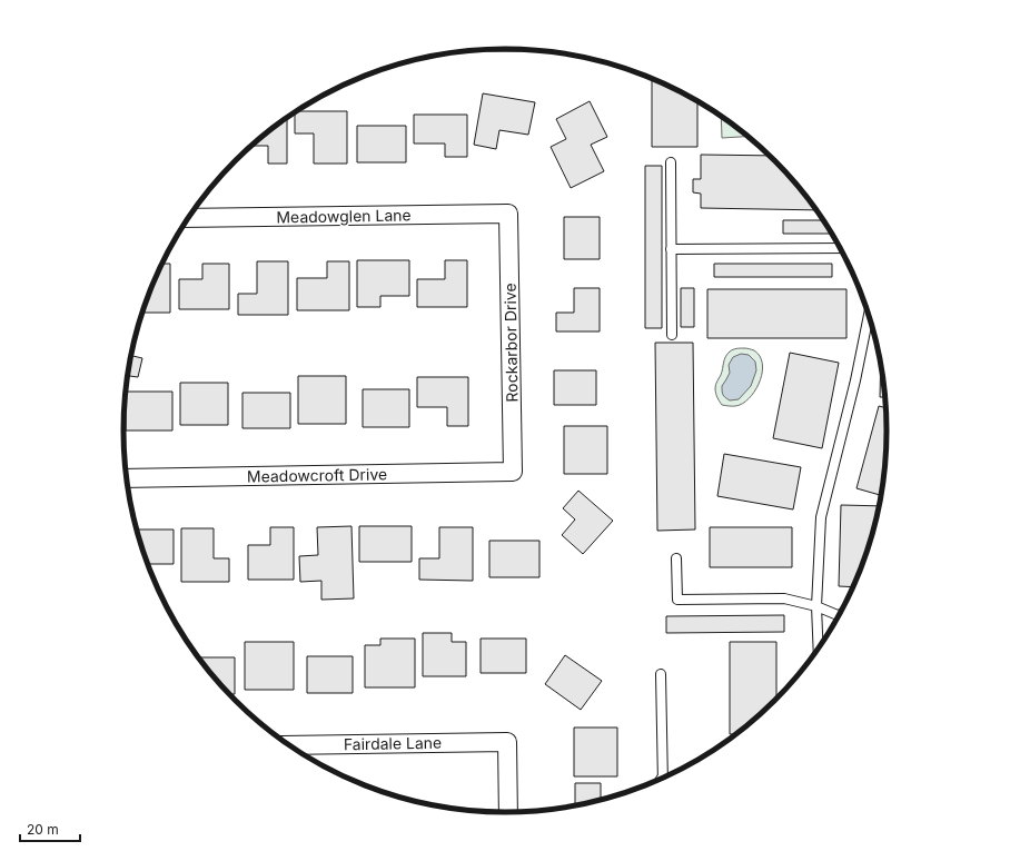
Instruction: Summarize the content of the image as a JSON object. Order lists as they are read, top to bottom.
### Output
{
  "streets": {
    "street": [
      "Meadowglen Lane",
      "Rockarbor Drive",
      "Meadowcroft Drive",
      "Fairdale Lane"
    ]
  },
  "crossings": [
    ["Meadowglen Lane", "Rockarbor Drive"],
    ["Rockarbor Drive", "Meadowcroft Drive"]
  ],
  "scale_bar": "20 m"
}
